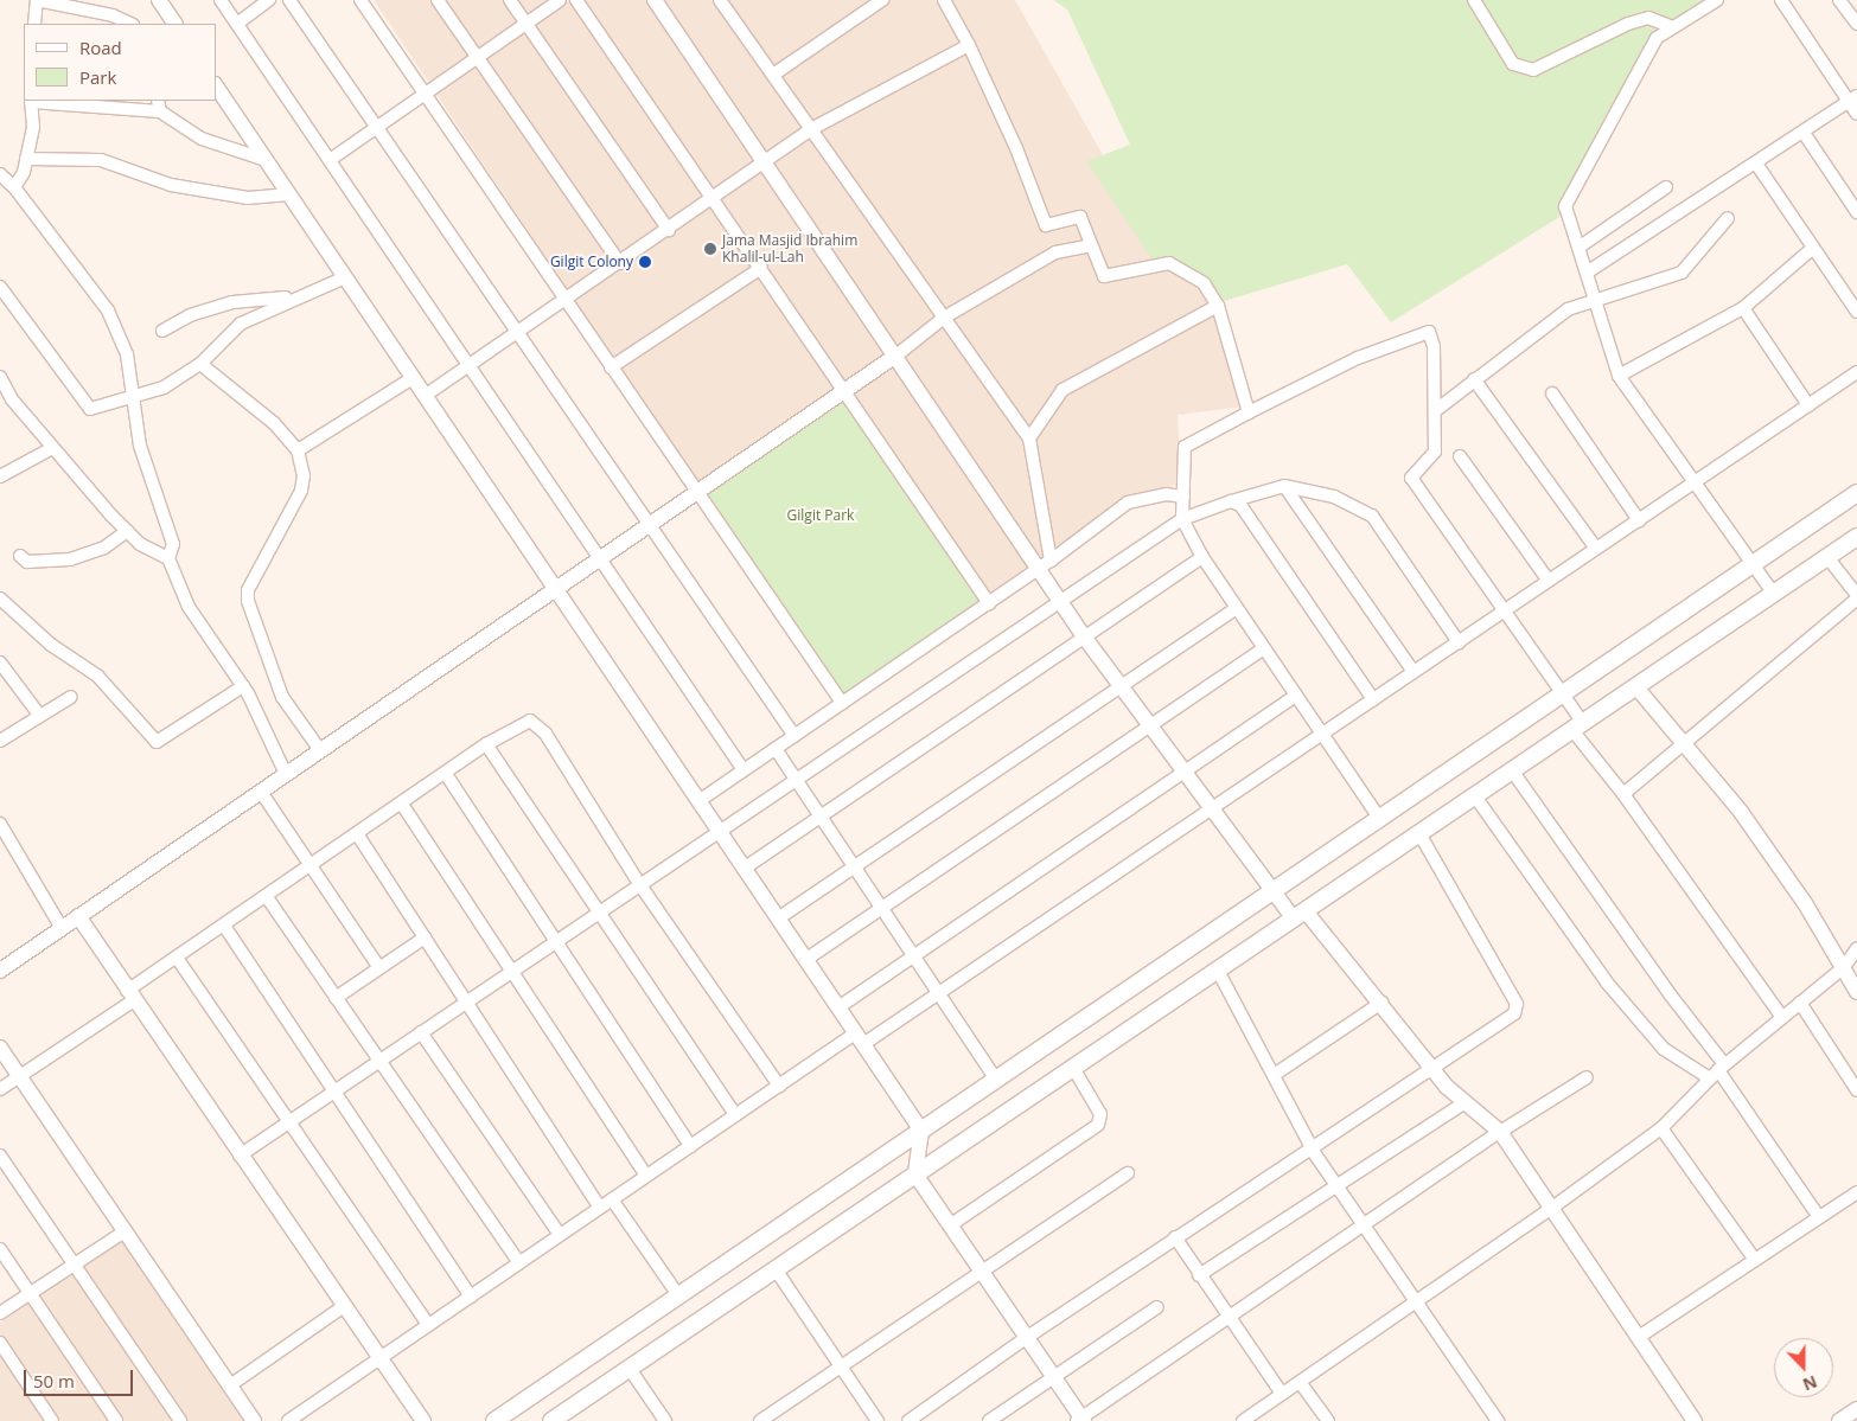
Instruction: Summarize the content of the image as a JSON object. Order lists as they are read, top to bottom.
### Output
{
  "parks": ["Gilgit Park"],
  "places": ["Jama Masjid Ibrahim Khalil-ul-Lah", "Gilgit Colony"],
  "legend": ["Road", "Park"],
  "scale_bar": "50 m",
  "north": "bottom"
}
